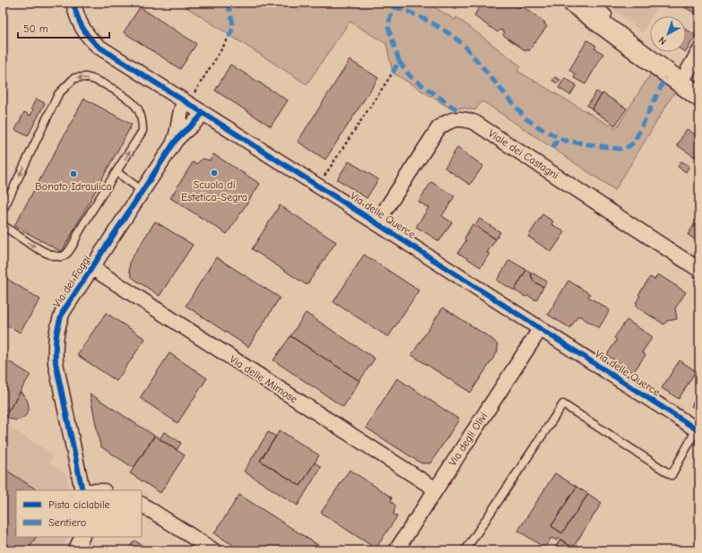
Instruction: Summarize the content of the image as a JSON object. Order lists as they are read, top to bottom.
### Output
{
  "streets": {
    "street": [
      "Viale dei Castagni",
      "Via delle Querce",
      "Via dei Faggi",
      "Via delle Mimose",
      "Via degli Olivi"
    ]
  },
  "crossings": [
    ["Viale dei Castagni", "Via delle Querce"],
    ["Via delle Querce", "Via dei Faggi"],
    ["Via delle Querce", "Via degli Olivi"],
    ["Via dei Faggi", "Via delle Mimose"],
    ["Via delle Mimose", "Via degli Olivi"]
  ],
  "places": ["Scuola di Estetica-Segra", "Bonato Idraulica"],
  "legend": ["Pista ciclabile", "Sentiero"],
  "scale_bar": "50 m",
  "north": "bottom left"
}
